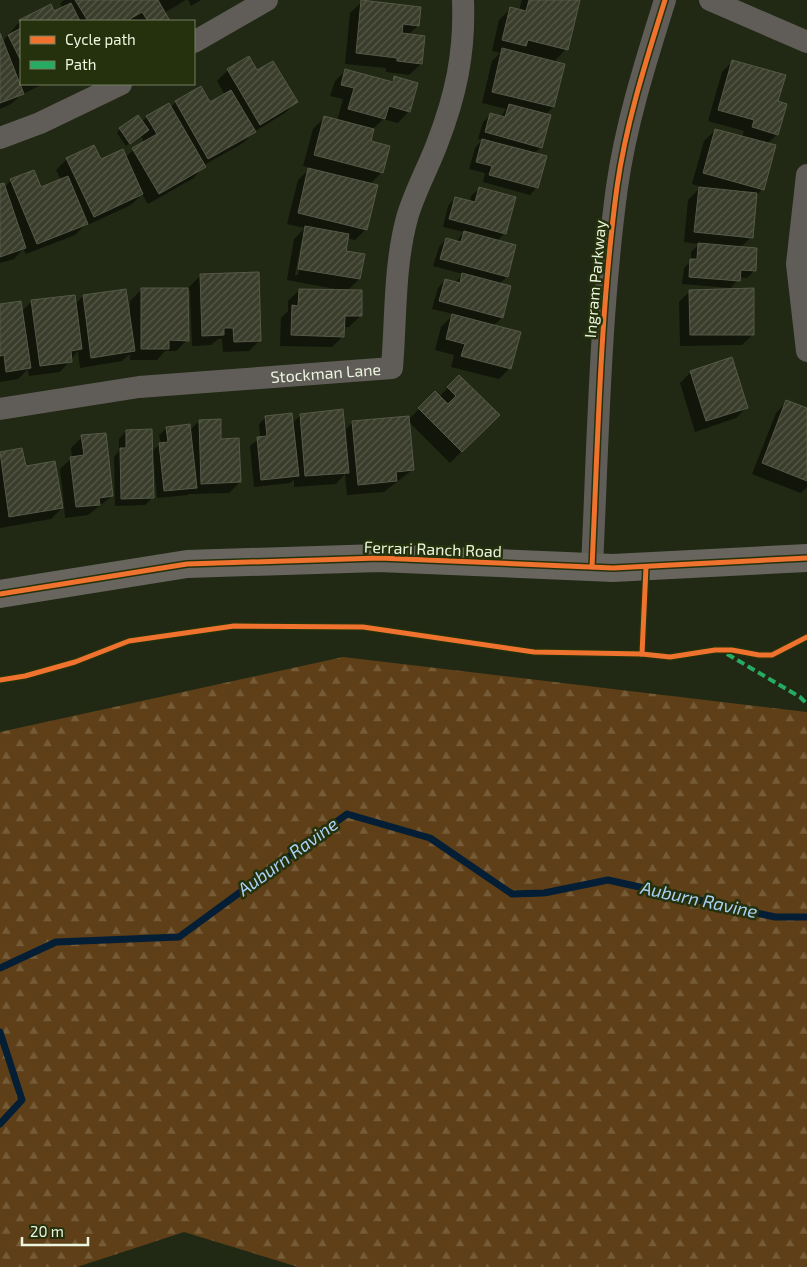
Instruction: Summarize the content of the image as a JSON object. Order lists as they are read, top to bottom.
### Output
{
  "streets": {
    "main road": ["Ferrari Ranch Road"],
    "street": ["Ingram Parkway", "Stockman Lane"]
  },
  "crossings": [
    ["Ingram Parkway", "Ferrari Ranch Road"]
  ],
  "water": ["Auburn Ravine"],
  "legend": ["Cycle path", "Path"],
  "scale_bar": "20 m"
}
